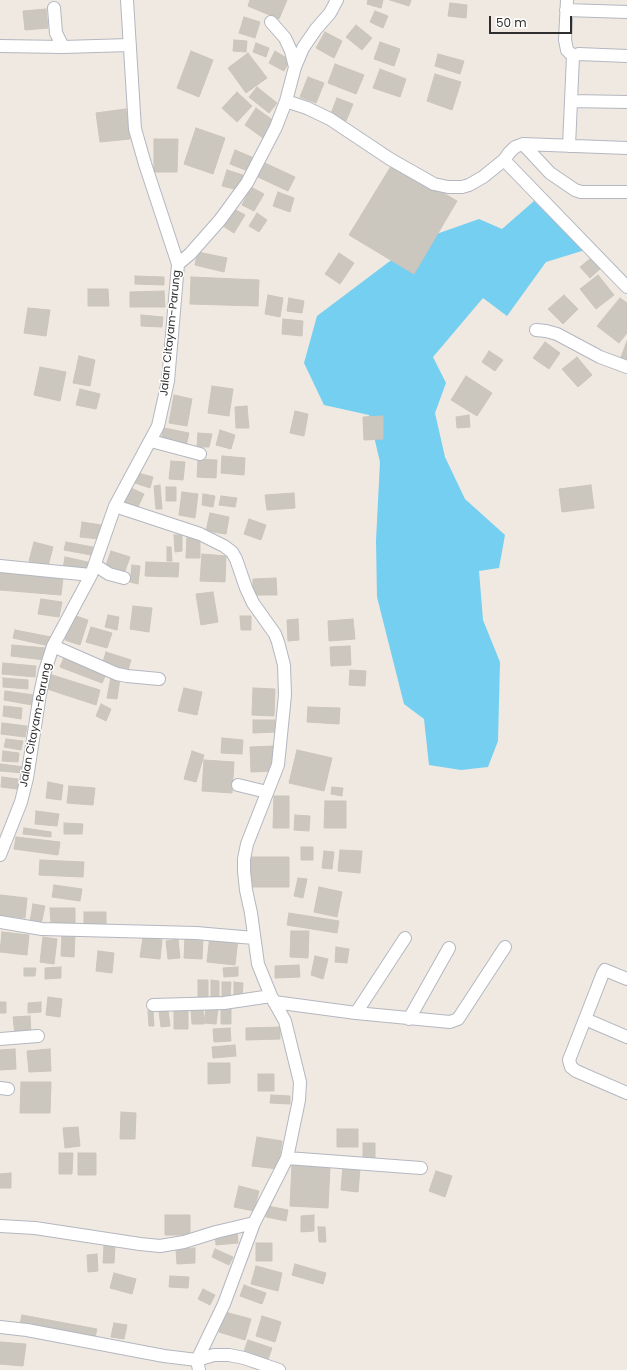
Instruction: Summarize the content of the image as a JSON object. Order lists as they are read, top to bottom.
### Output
{
  "streets": {
    "street": ["Jalan Citayam-Parung"]
  },
  "scale_bar": "50 m"
}
